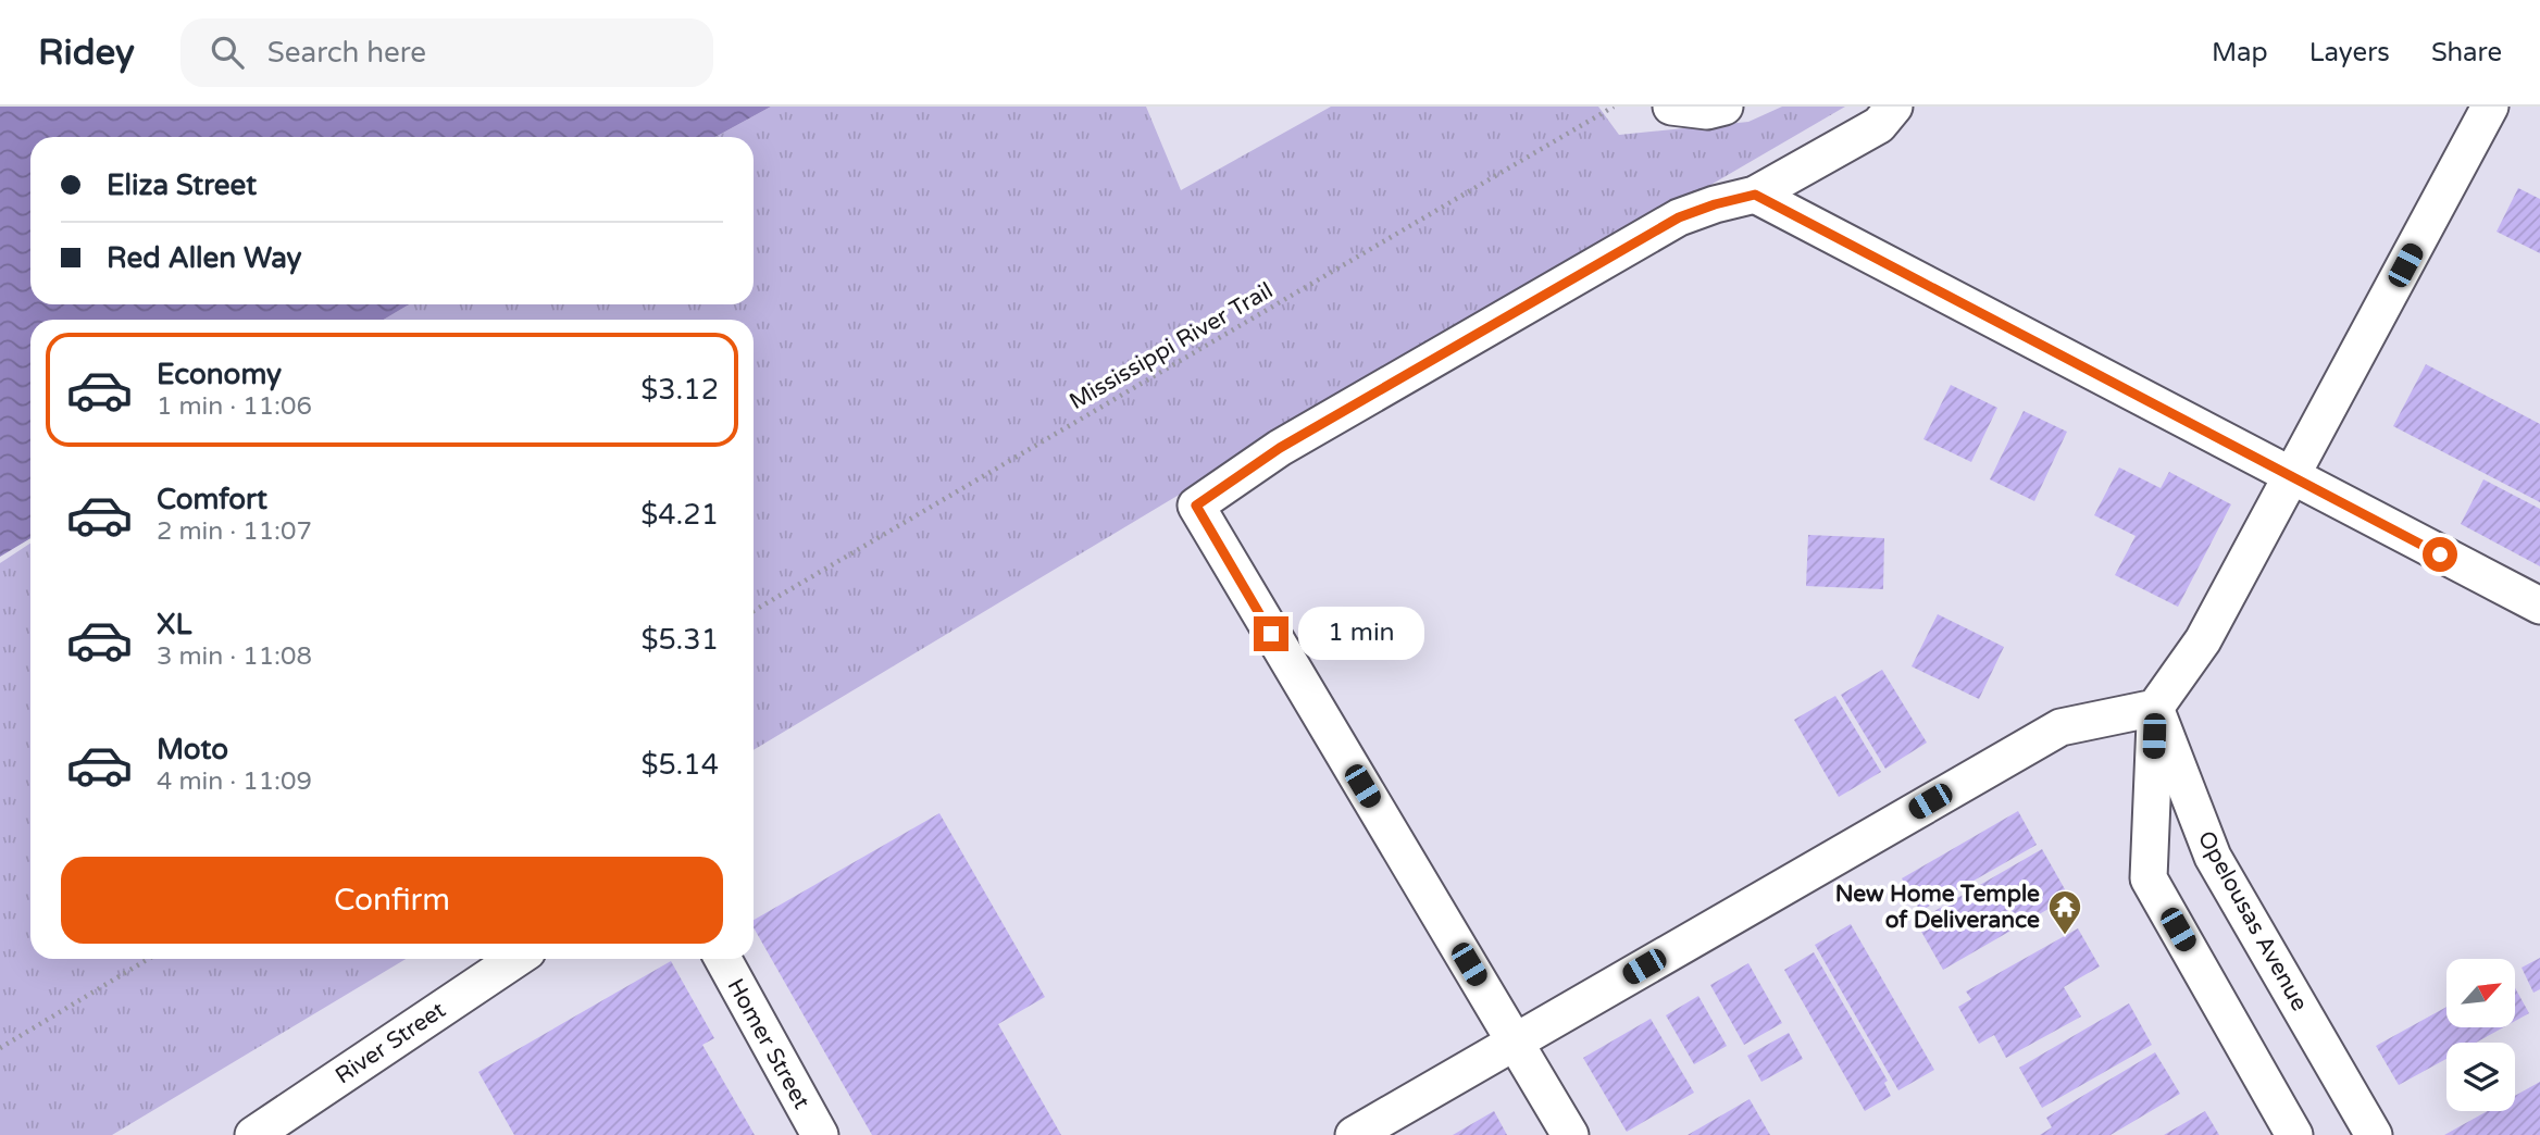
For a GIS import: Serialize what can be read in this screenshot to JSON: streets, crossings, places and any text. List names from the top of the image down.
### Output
{
  "streets": {
    "street": ["Opelousas Avenue", "River Street", "Homer Street"],
    "path": ["Mississippi River Trail"]
  },
  "places": {
    "temple": ["New Home Temple of Deliverance"]
  },
  "north": "top right",
  "page": {
    "header": "Ridey",
    "search": "Search here",
    "nav": ["Map", "Layers", "Share"],
    "banner": ["Eliza Street", "Red Allen Way"],
    "list": [
      {
        "name": "Economy",
        "note": "1 min · 11:06",
        "value": "$3.12"
      },
      {
        "name": "Comfort",
        "note": "2 min · 11:07",
        "value": "$4.21"
      },
      {
        "name": "XL",
        "note": "3 min · 11:08",
        "value": "$5.31"
      },
      {
        "name": "Moto",
        "note": "4 min · 11:09",
        "value": "$5.14"
      }
    ],
    "bubble": "1 min",
    "buttons": "Confirm"
  }
}
